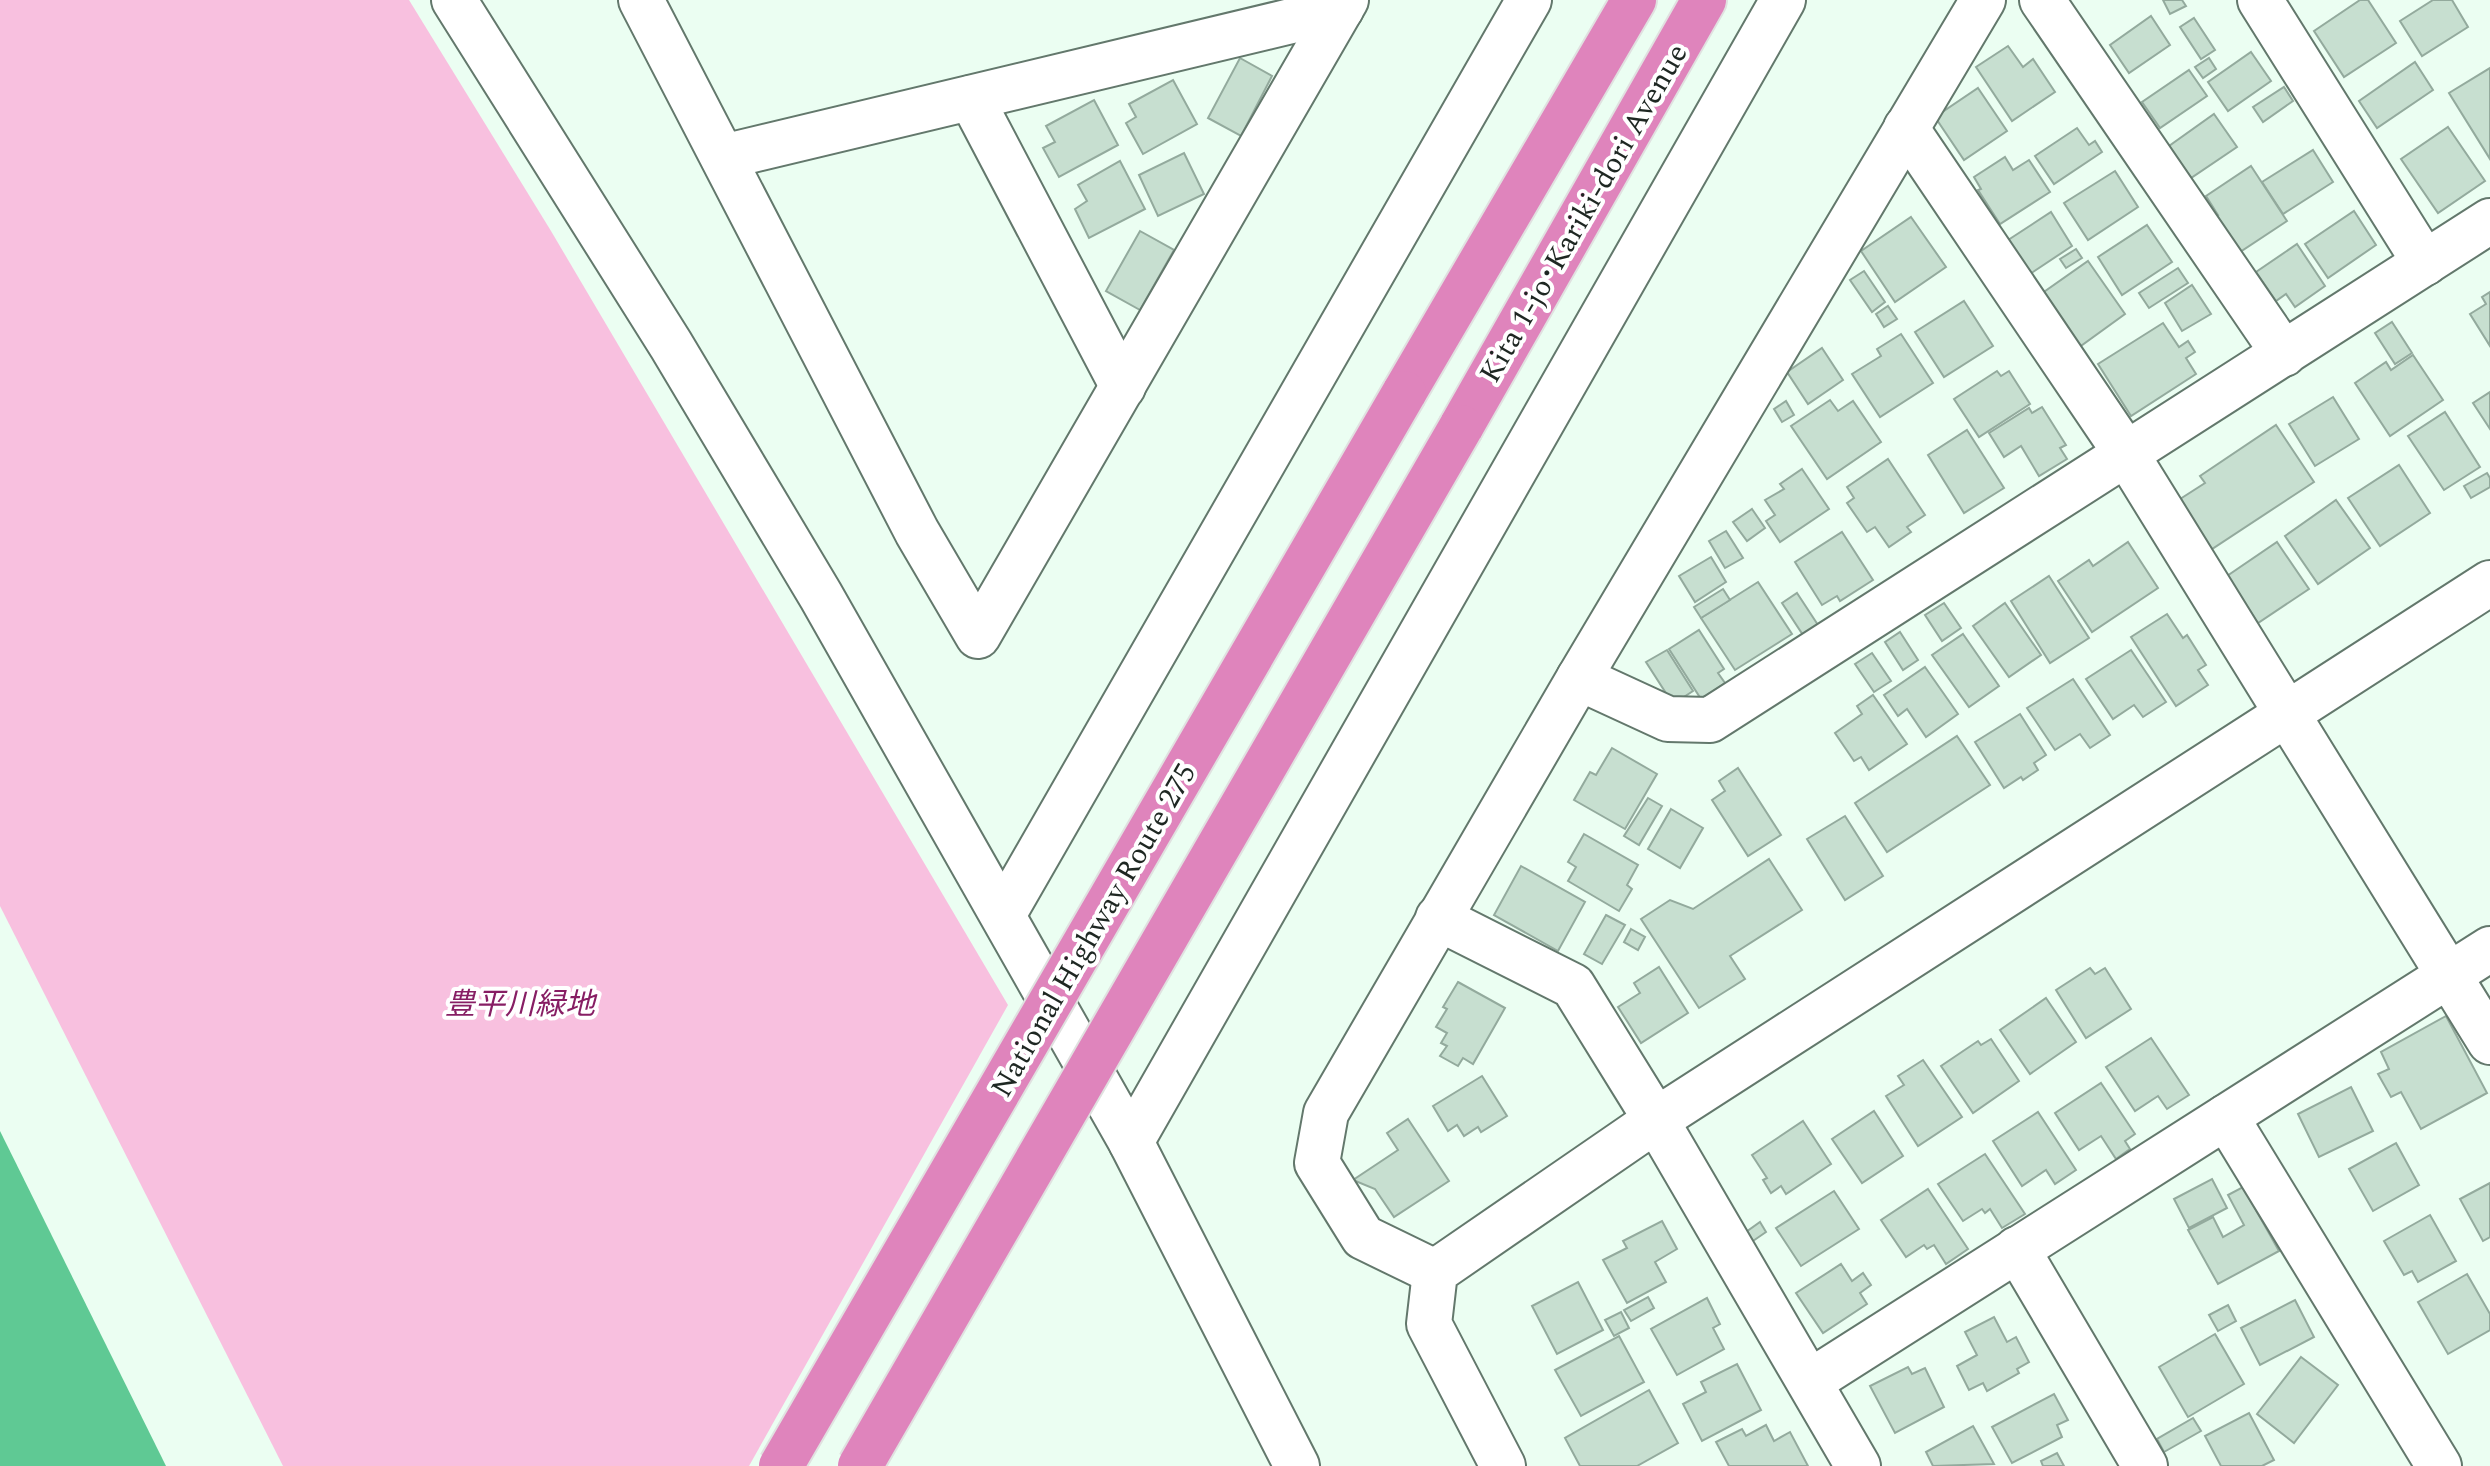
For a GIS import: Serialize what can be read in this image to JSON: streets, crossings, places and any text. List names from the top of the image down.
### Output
{
  "streets": {
    "highway": ["Kita 1-jo･Kariki-dori Avenue", "National Highway Route 275"]
  },
  "crossings": [
    ["Kita 1-jo･Kariki-dori Avenue", "National Highway Route 275"]
  ],
  "parks": ["豊平川緑地"]
}
